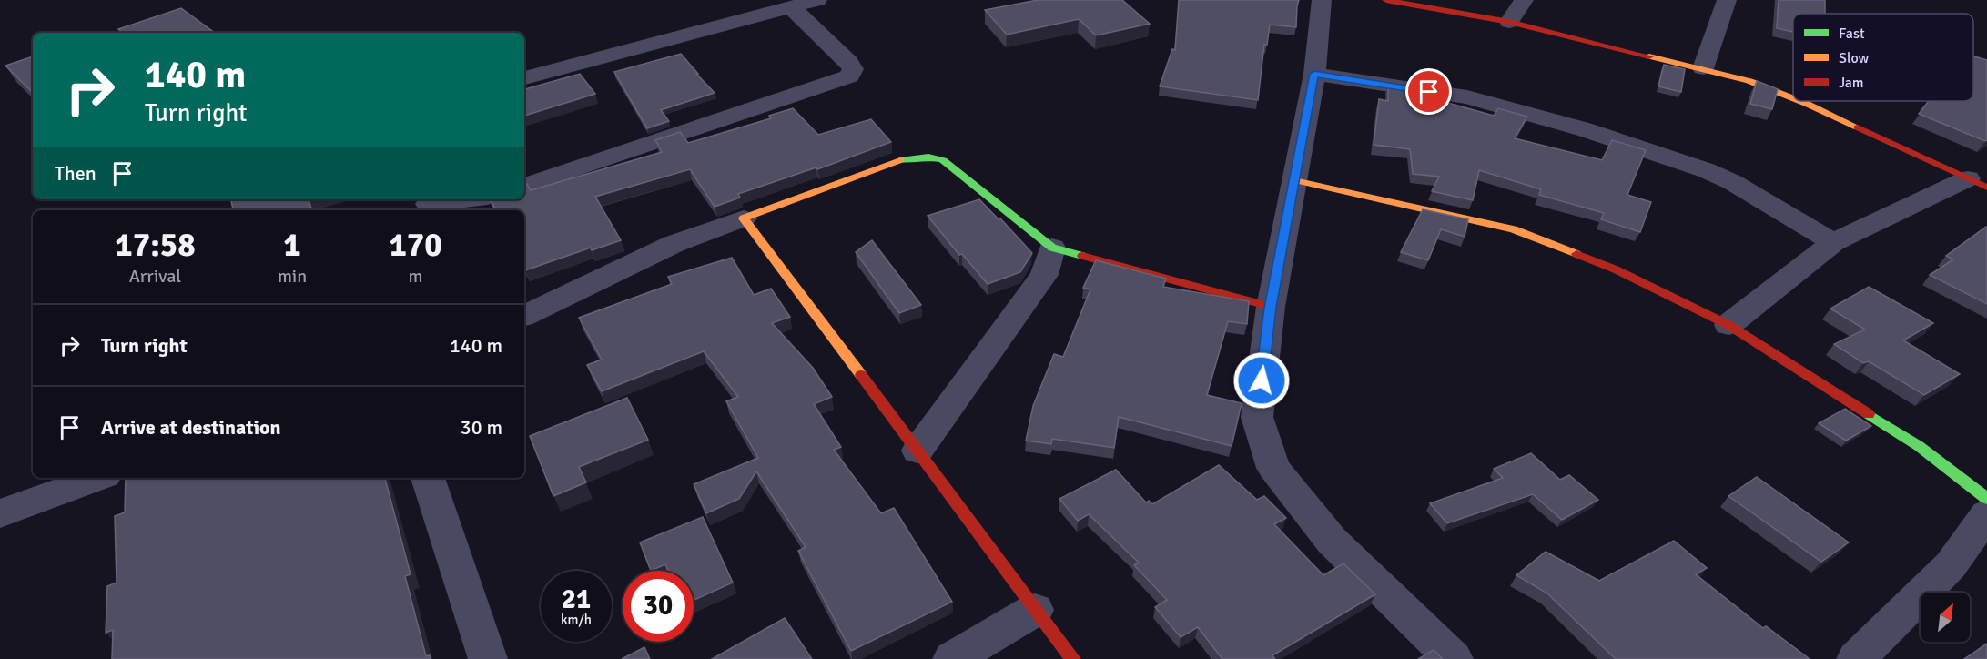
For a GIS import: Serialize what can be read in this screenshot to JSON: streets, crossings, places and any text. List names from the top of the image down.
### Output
{
  "legend": ["Fast", "Slow", "Jam"],
  "north": "top right",
  "page": {
    "turn": ["140 m", "Turn right"],
    "then": "Then",
    "eta": [
      "17:58",
      "Arrival",
      "1",
      "min",
      "170",
      "m"
    ],
    "list": [
      {
        "name": "Turn right",
        "value": "140 m"
      },
      {
        "name": "Arrive at destination",
        "value": "30 m"
      }
    ],
    "speed": "21 km/h",
    "limit": "30"
  }
}
